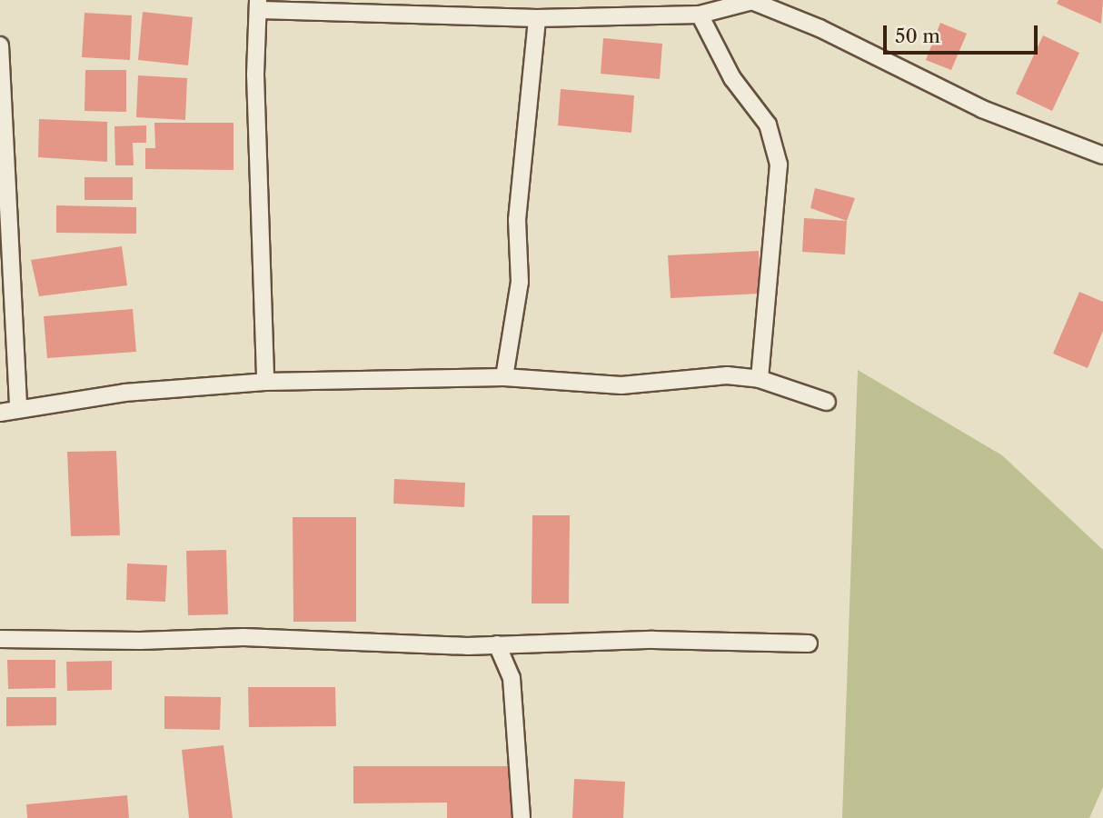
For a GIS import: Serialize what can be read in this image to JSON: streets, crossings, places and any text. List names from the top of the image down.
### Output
{
  "scale_bar": "50 m"
}
